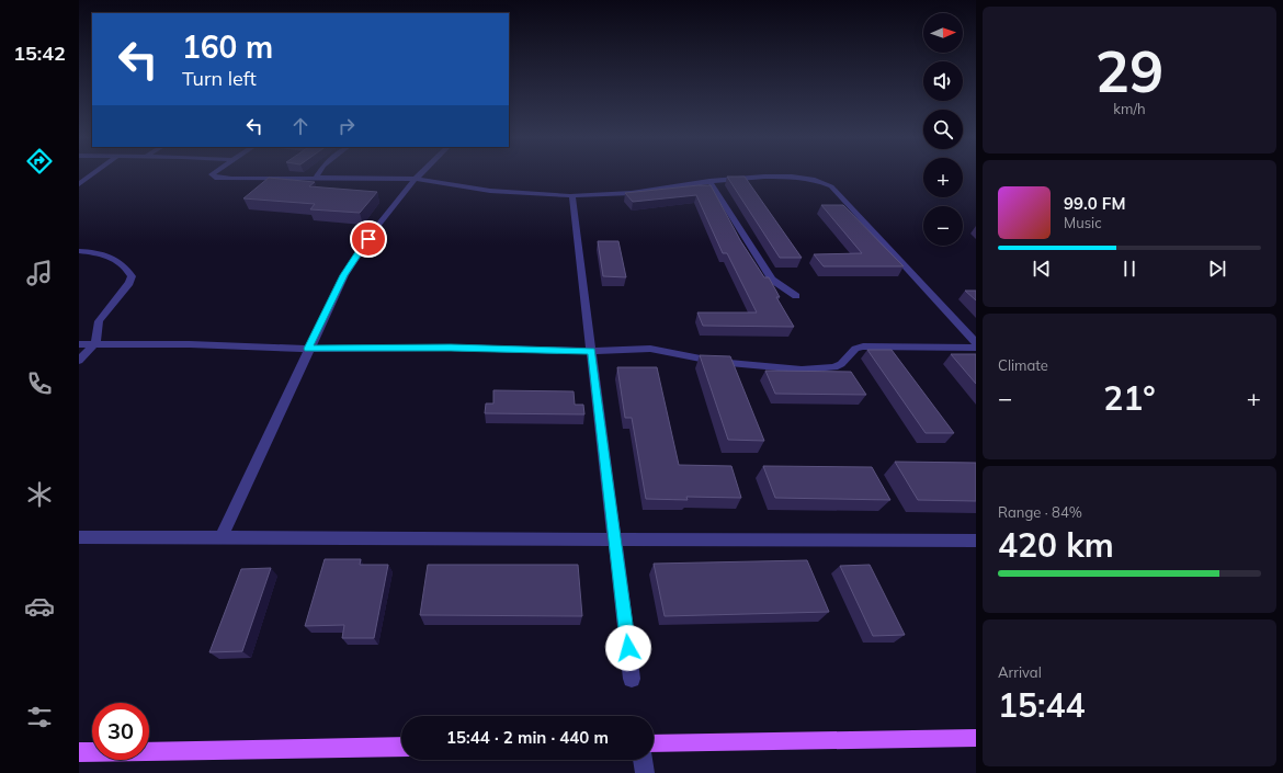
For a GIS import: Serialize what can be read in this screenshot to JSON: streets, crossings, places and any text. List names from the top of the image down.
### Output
{
  "north": "right",
  "page": {
    "tabs": "15:42",
    "tile": [
      ["29", "km/h"],
      "Climate",
      ["Range · 84%", "420 km"],
      ["Arrival", "15:44"]
    ],
    "map_buttons": ["+", "−"],
    "turn": ["160 m", "Turn left"],
    "song": ["99.0 FM", "Music"],
    "heat": ["−", "21°", "+"],
    "limit": "30",
    "trip": "15:44 · 2 min · 440 m"
  }
}
